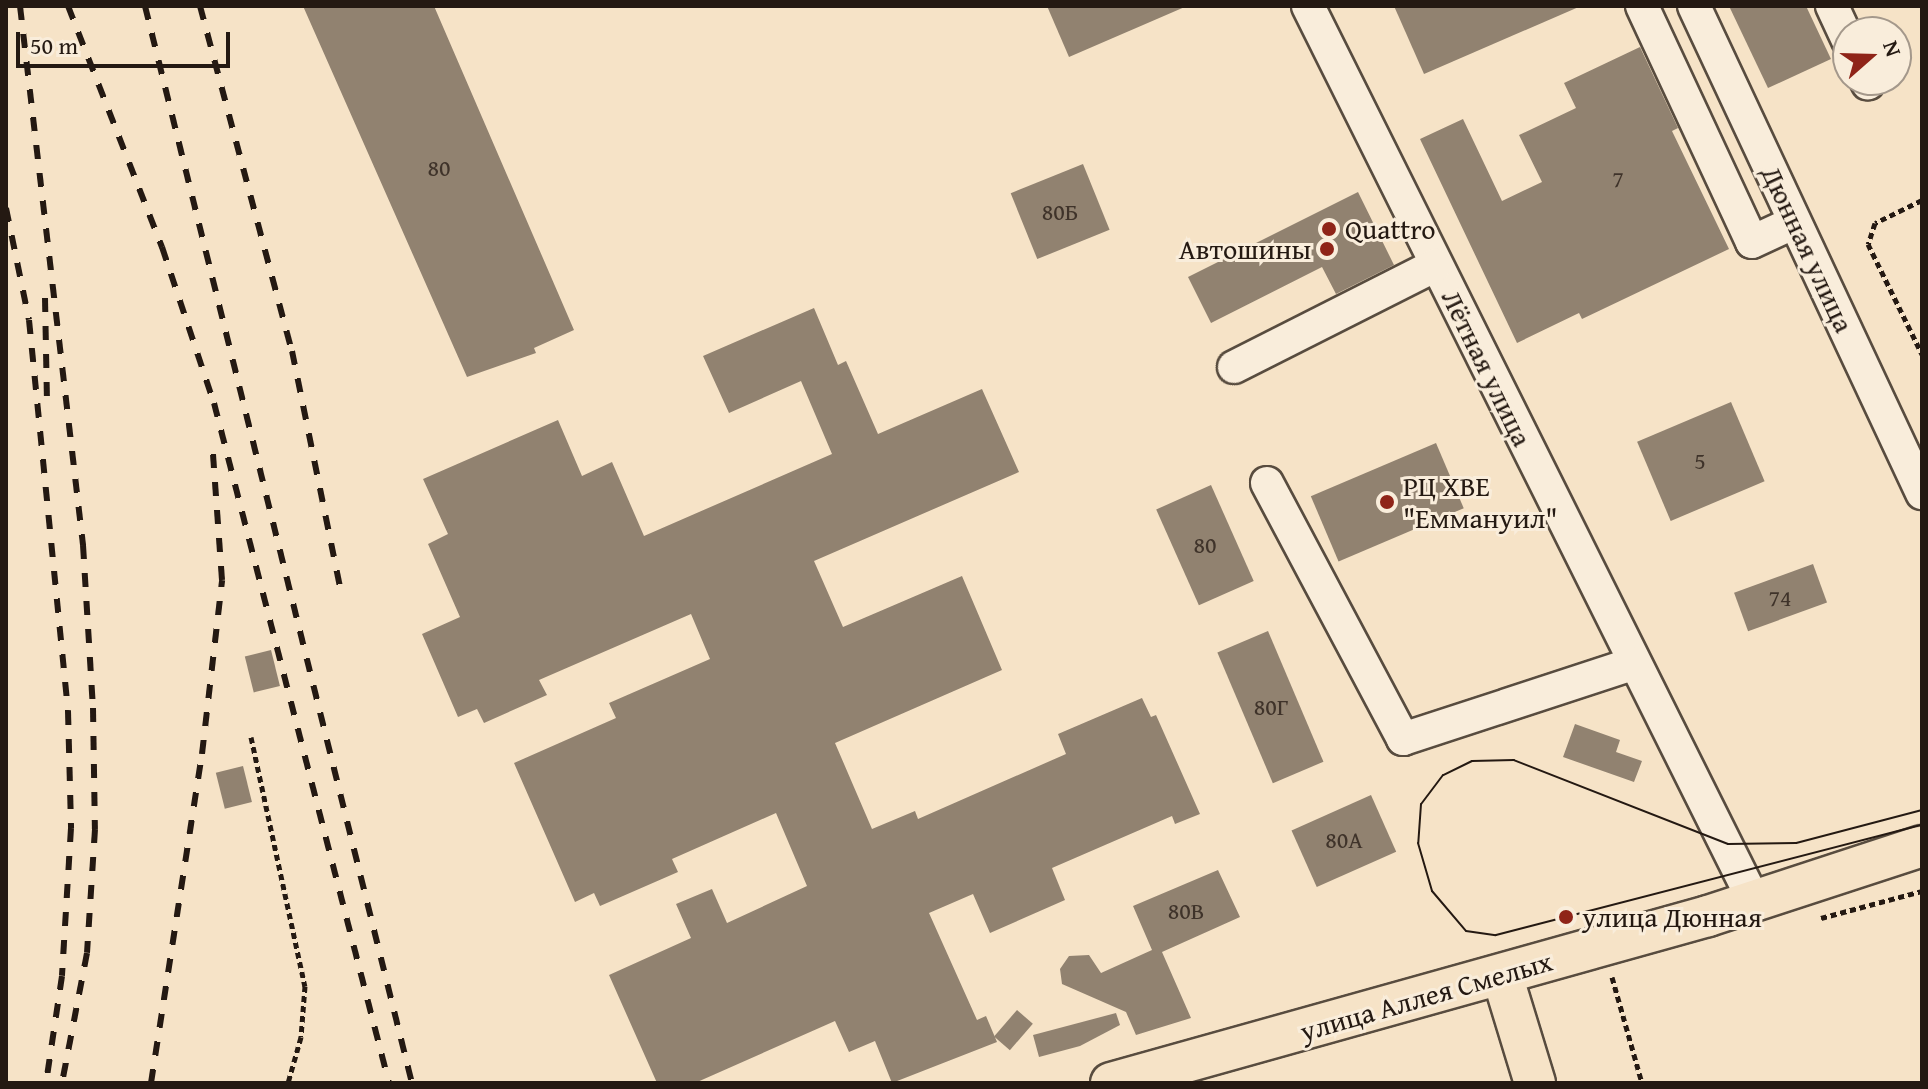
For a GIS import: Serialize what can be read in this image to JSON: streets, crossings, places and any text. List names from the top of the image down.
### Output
{
  "streets": {
    "main road": ["улица Аллея Смелых"],
    "street": ["Дюнная улица", "Лётная улица"]
  },
  "crossings": [
    ["Лётная улица", "улица Аллея Смелых"]
  ],
  "places": [
    "Quattro",
    "Автошины",
    "РЦ ХВЕ \"Еммануил\"",
    "улица Дюнная"
  ],
  "house_numbers": [
    "80",
    "7",
    "80Б",
    "5",
    "80",
    "74",
    "80Г",
    "80А",
    "80В"
  ],
  "scale_bar": "50 m",
  "north": "right"
}
